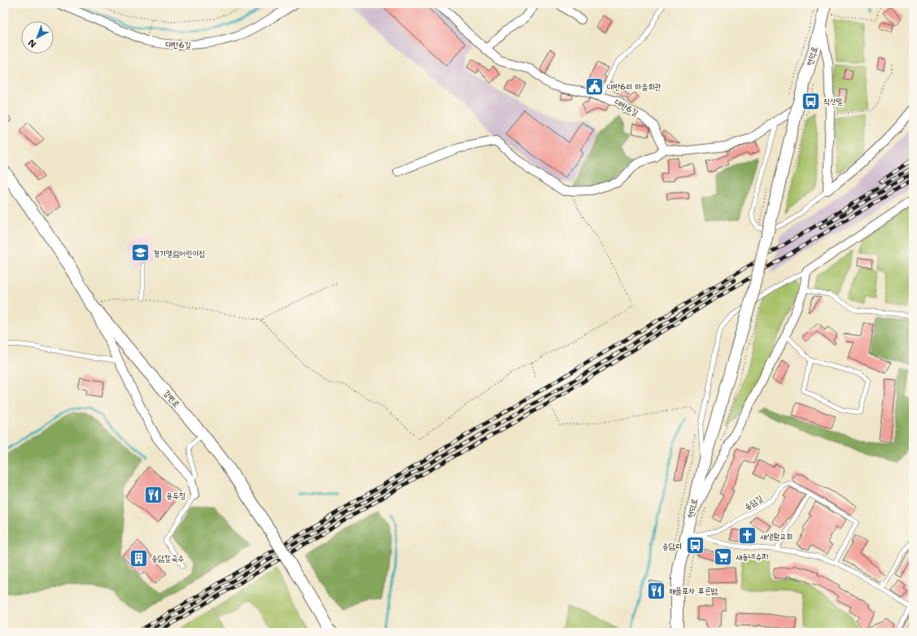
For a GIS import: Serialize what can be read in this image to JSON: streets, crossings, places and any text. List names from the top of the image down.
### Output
{
  "streets": {
    "main road": ["현덕로", "강변로"],
    "street": ["대반6길"],
    "lane": ["송담길"]
  },
  "crossings": [
    ["현덕로", "송담길"]
  ],
  "places": {
    "public building": ["대반6리 마을회관"],
    "bus stop": ["직산말", "송담리"],
    "school or university": ["경기엘림어린이집"],
    "restaurant": ["용두정", "해물포차 푸른밤"],
    "church": ["새생활교회"],
    "supermarket": ["새동네슈퍼"],
    "building": ["송담칼국수"]
  },
  "north": "bottom left"
}
